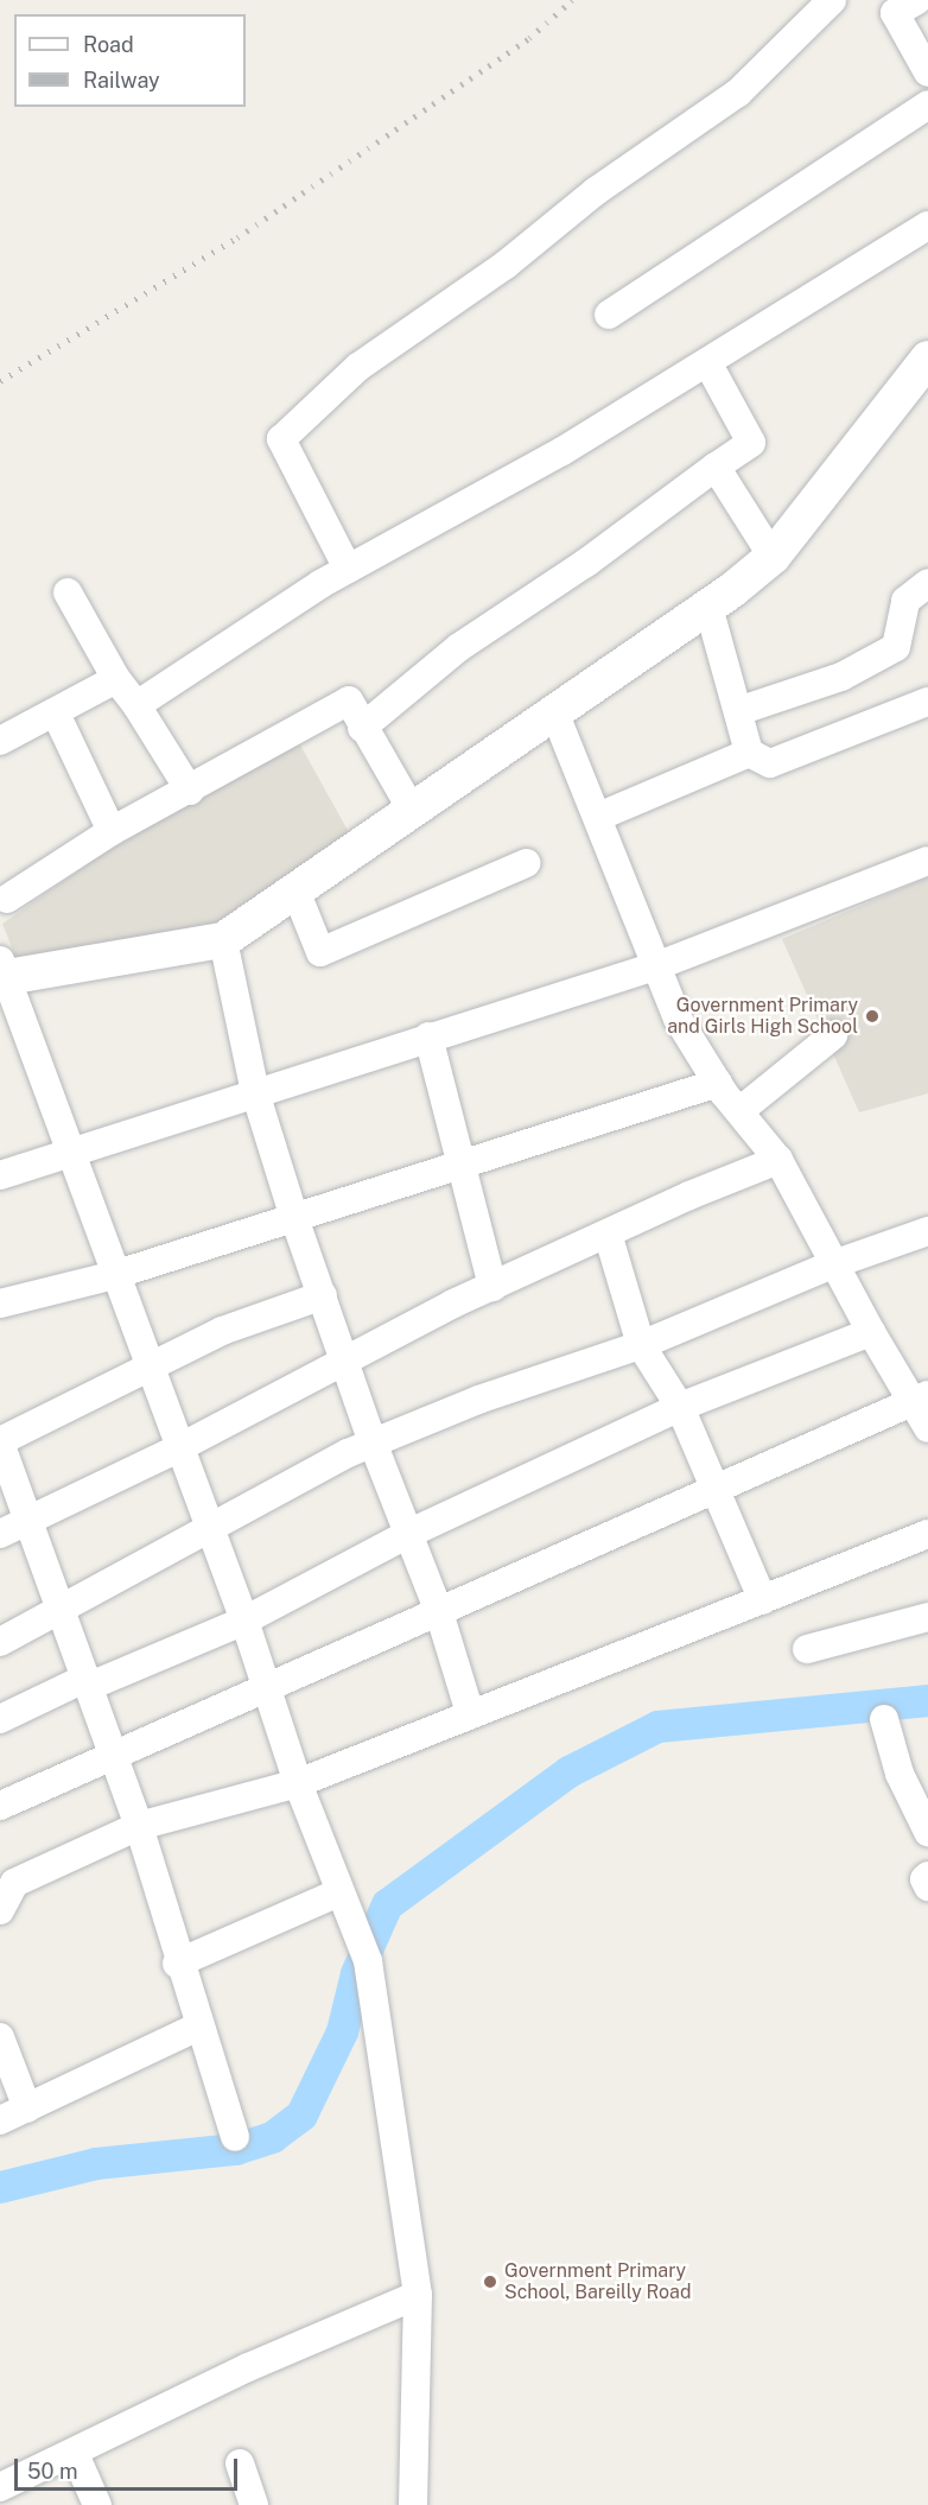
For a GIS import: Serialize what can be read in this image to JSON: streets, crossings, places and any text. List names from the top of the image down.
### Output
{
  "places": ["Government Primary and Girls High School", "Government Primary School, Bareilly Road"],
  "legend": ["Road", "Railway"],
  "scale_bar": "50 m"
}
